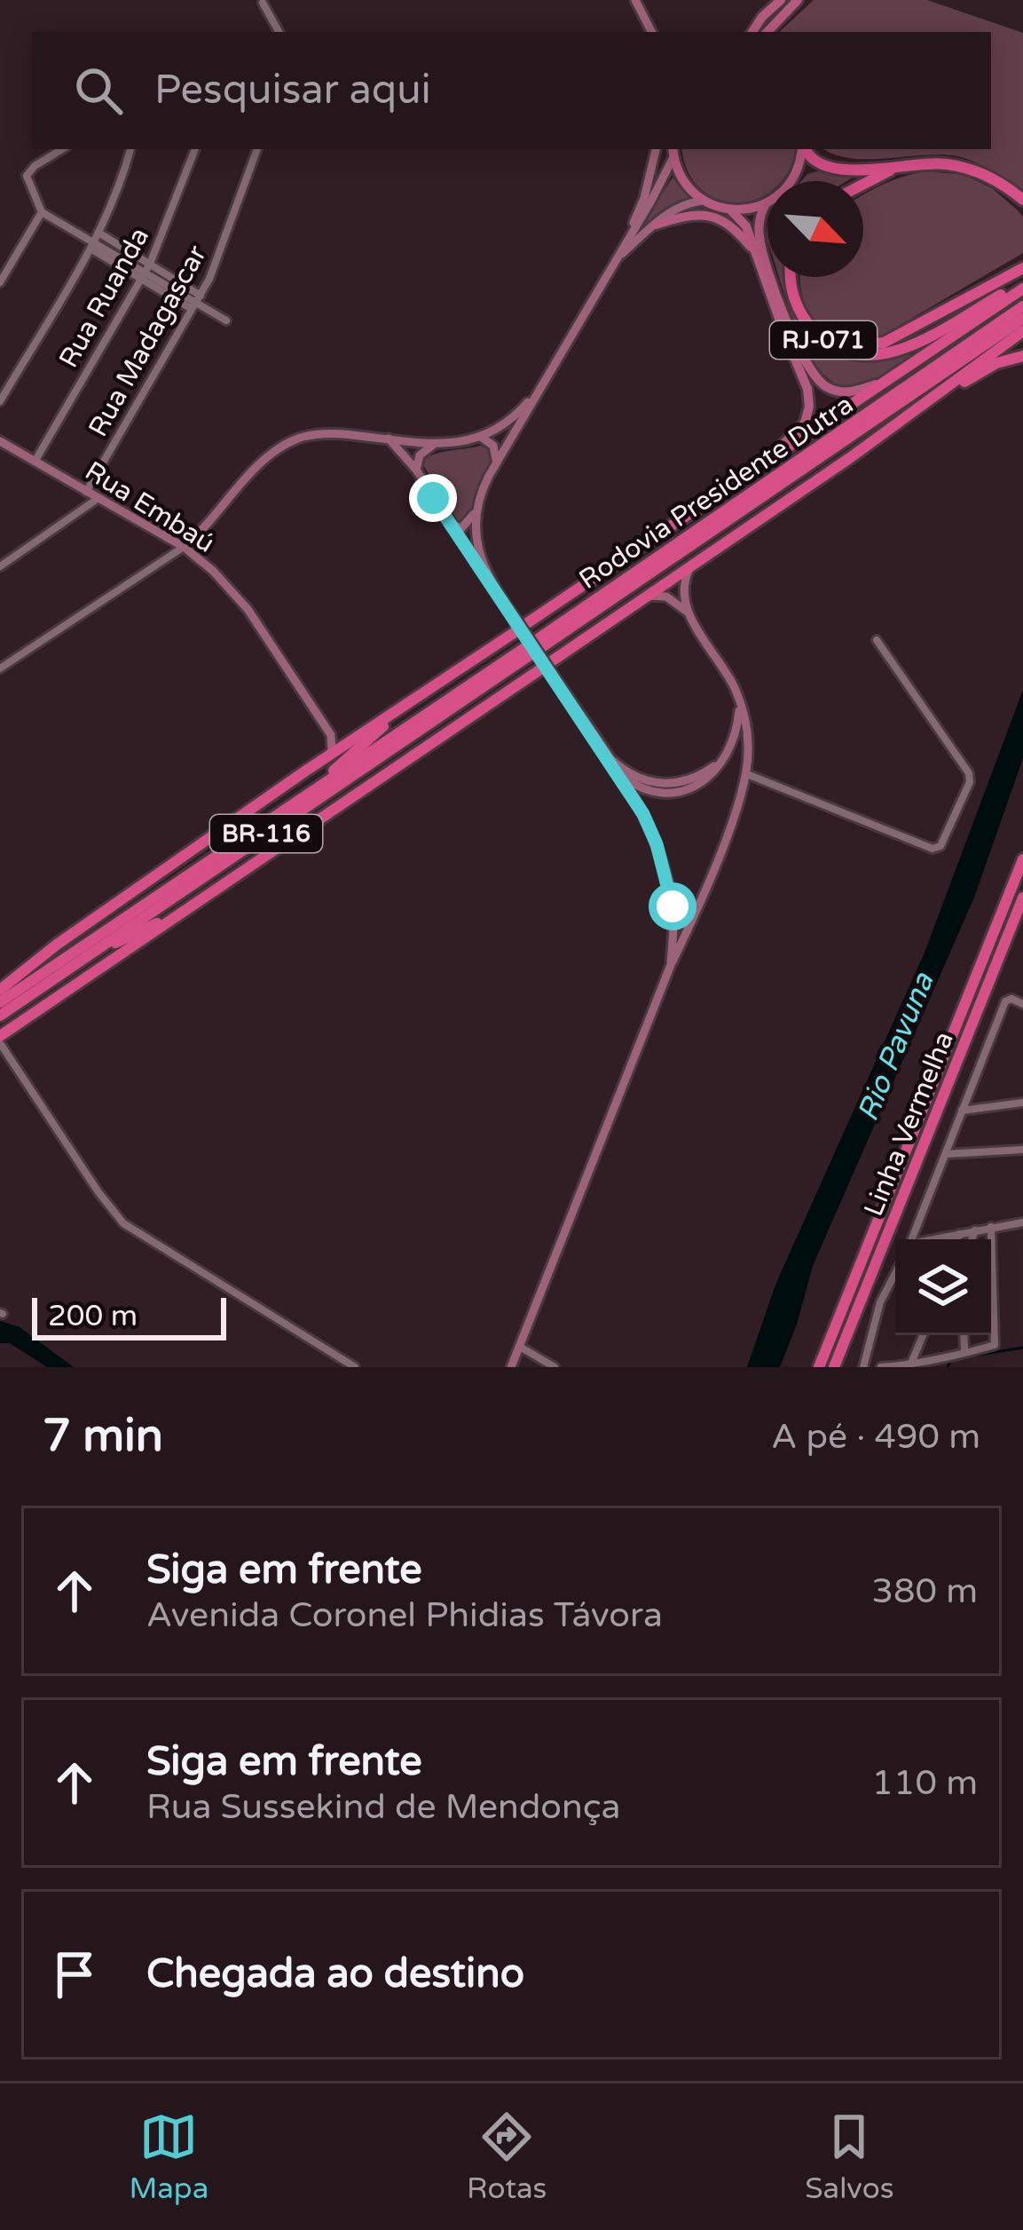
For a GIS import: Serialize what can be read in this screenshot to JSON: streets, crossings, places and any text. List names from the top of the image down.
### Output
{
  "streets": {
    "highway": [
      "RJ-071",
      "Rodovia Presidente Dutra",
      "BR-116",
      "Linha Vermelha"
    ],
    "street": ["Rua Ruanda", "Rua Madagascar", "Rua Embaú"]
  },
  "crossings": [
    ["Rua Ruanda", "Rua Embaú"],
    ["RJ-071", "BR-116"],
    ["Rua Madagascar", "Rua Embaú"]
  ],
  "water": ["Rio Pavuna"],
  "scale_bar": "200 m",
  "north": "bottom right",
  "page": {
    "search": "Pesquisar aqui",
    "scale": "200 m",
    "heading": ["7 min", "A pé · 490 m"],
    "list": [
      ["Siga em frente", "Avenida Coronel Phidias Távora", "380 m"],
      ["Siga em frente", "Rua Sussekind de Mendonça", "110 m"],
      "Chegada ao destino"
    ],
    "nav": ["Mapa", "Rotas", "Salvos"]
  }
}
